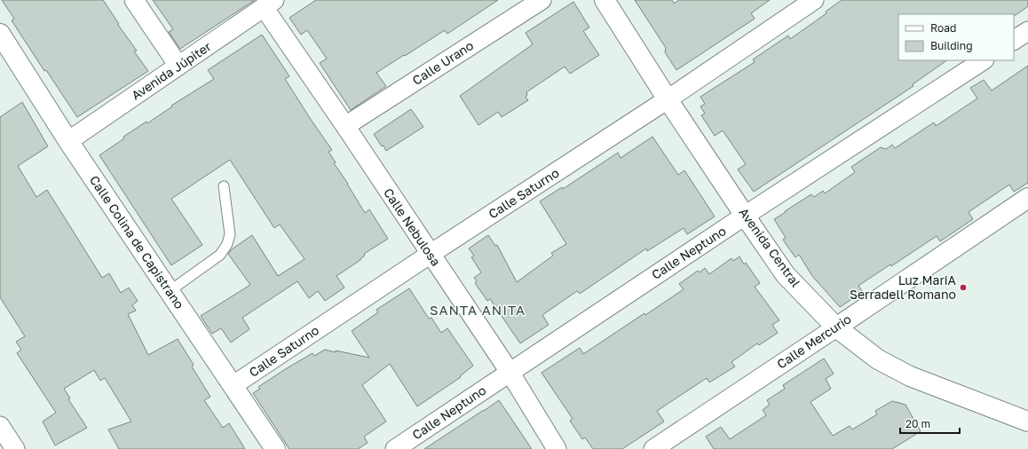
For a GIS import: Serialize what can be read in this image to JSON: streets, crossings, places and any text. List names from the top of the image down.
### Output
{
  "streets": {
    "street": [
      "Calle Urano",
      "Avenida Júpiter",
      "Calle Saturno",
      "Calle Nebulosa",
      "Calle Colina de Capistrano",
      "Avenida Central",
      "Calle Neptuno",
      "Calle Mercurio"
    ]
  },
  "crossings": [
    ["Calle Urano", "Calle Nebulosa"],
    ["Avenida Júpiter", "Calle Nebulosa"],
    ["Avenida Júpiter", "Calle Colina de Capistrano"],
    ["Calle Saturno", "Calle Nebulosa"],
    ["Calle Saturno", "Calle Colina de Capistrano"],
    ["Calle Saturno", "Avenida Central"],
    ["Calle Nebulosa", "Calle Neptuno"],
    ["Avenida Central", "Calle Neptuno"],
    ["Avenida Central", "Calle Mercurio"]
  ],
  "districts": ["SANTA ANITA"],
  "places": ["Luz MariA Serradell Romano"],
  "legend": ["Road", "Building"],
  "scale_bar": "20 m"
}
